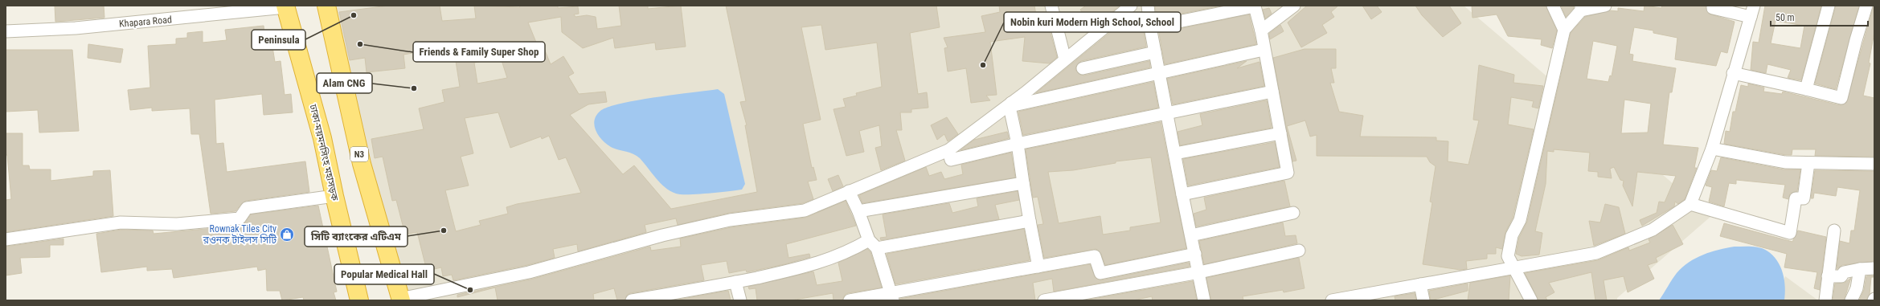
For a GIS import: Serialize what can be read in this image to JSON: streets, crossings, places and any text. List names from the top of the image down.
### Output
{
  "streets": {
    "highway": ["ঢাকা-ময়মনসিংহ মহাসড়ক", "N3"],
    "street": ["Khapara Road"]
  },
  "crossings": [
    ["Khapara Road", "ঢাকা-ময়মনসিংহ মহাসড়ক"]
  ],
  "places": {
    "other": [
      "Peninsula",
      "Friends & Family Super Shop",
      "Nobin kuri Modern High School, School",
      "Alam CNG",
      "সিটি ব্যাংকের এটিএম",
      "Popular Medical Hall"
    ],
    "shop": ["Rownak Tiles City রওনক টাইলস সিটি"]
  },
  "scale_bar": "50 m"
}
